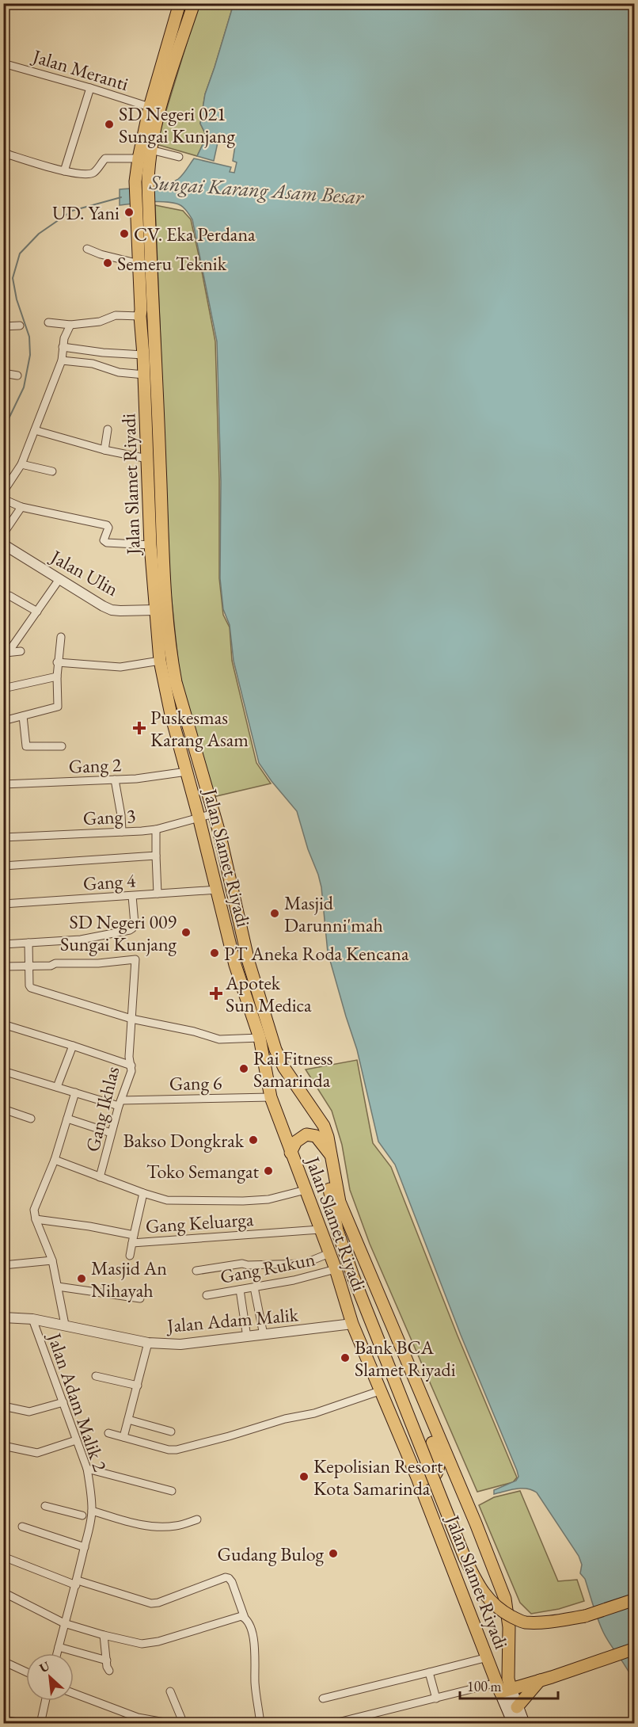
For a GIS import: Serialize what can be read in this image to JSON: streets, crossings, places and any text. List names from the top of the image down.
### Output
{
  "streets": {
    "highway": ["Jalan Slamet Riyadi"],
    "street": [
      "Jalan Meranti",
      "Jalan Ulin",
      "Gang 2",
      "Gang 3",
      "Gang 4",
      "Gang 6",
      "Gang Ikhlas",
      "Gang Keluarga",
      "Gang Rukun",
      "Jalan Adam Malik",
      "Jalan Adam Malik 2"
    ]
  },
  "crossings": [
    ["Jalan Meranti", "Jalan Slamet Riyadi"],
    ["Jalan Slamet Riyadi", "Jalan Ulin"],
    ["Jalan Slamet Riyadi", "Gang 2"],
    ["Jalan Slamet Riyadi", "Gang 3"],
    ["Jalan Slamet Riyadi", "Gang 4"],
    ["Jalan Slamet Riyadi", "Gang 6"],
    ["Jalan Slamet Riyadi", "Gang Ikhlas"],
    ["Jalan Slamet Riyadi", "Gang Keluarga"],
    ["Jalan Slamet Riyadi", "Gang Rukun"],
    ["Jalan Slamet Riyadi", "Jalan Adam Malik"],
    ["Gang 6", "Gang Ikhlas"],
    ["Gang Ikhlas", "Gang Keluarga"],
    ["Jalan Adam Malik", "Jalan Adam Malik 2"]
  ],
  "water": ["Sungai Karang Asam Besar"],
  "places": {
    "other": [
      "SD Negeri 021 Sungai Kunjang",
      "UD. Yani",
      "CV. Eka Perdana",
      "Semeru Teknik",
      "Masjid Darunni'mah",
      "SD Negeri 009 Sungai Kunjang",
      "PT Aneka Roda Kencana",
      "Rai Fitness Samarinda",
      "Bakso Dongkrak",
      "Toko Semangat",
      "Masjid An Nihayah",
      "Bank BCA Slamet Riyadi",
      "Kepolisian Resort Kota Samarinda",
      "Gudang Bulog"
    ],
    "health": ["Puskesmas Karang Asam", "Apotek Sun Medica"]
  },
  "scale_bar": "100 m",
  "north": "top left"
}
